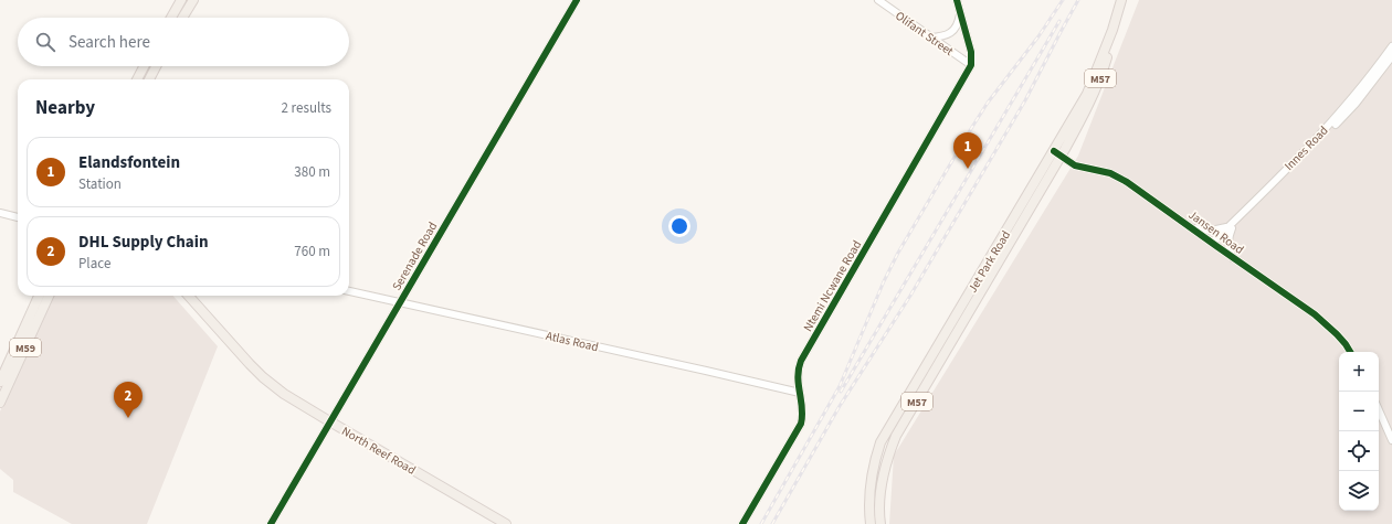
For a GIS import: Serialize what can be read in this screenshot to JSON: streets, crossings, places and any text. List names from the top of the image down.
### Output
{
  "streets": {
    "main road": [
      "M57",
      "Jet Park Road",
      "M59",
      "North Reef Road"
    ],
    "street": [
      "Olifant Street",
      "Innes Road",
      "Jansen Road",
      "Serenade Road",
      "Ntemi Ncwane Road",
      "Atlas Road"
    ]
  },
  "crossings": [
    ["Olifant Street", "Ntemi Ncwane Road"],
    ["Innes Road", "Jansen Road"],
    ["Jansen Road", "Jet Park Road"],
    ["Serenade Road", "Atlas Road"],
    ["Serenade Road", "North Reef Road"],
    ["Ntemi Ncwane Road", "Atlas Road"]
  ],
  "page": {
    "search": "Search here",
    "heading": ["Nearby", "2 results"],
    "pins": ["1", "2"],
    "list": [
      {
        "mark": "1",
        "name": "Elandsfontein",
        "note": "Station",
        "value": "380 m"
      },
      {
        "mark": "2",
        "name": "DHL Supply Chain",
        "note": "Place",
        "value": "760 m"
      }
    ],
    "map_buttons": ["+", "−"]
  }
}
